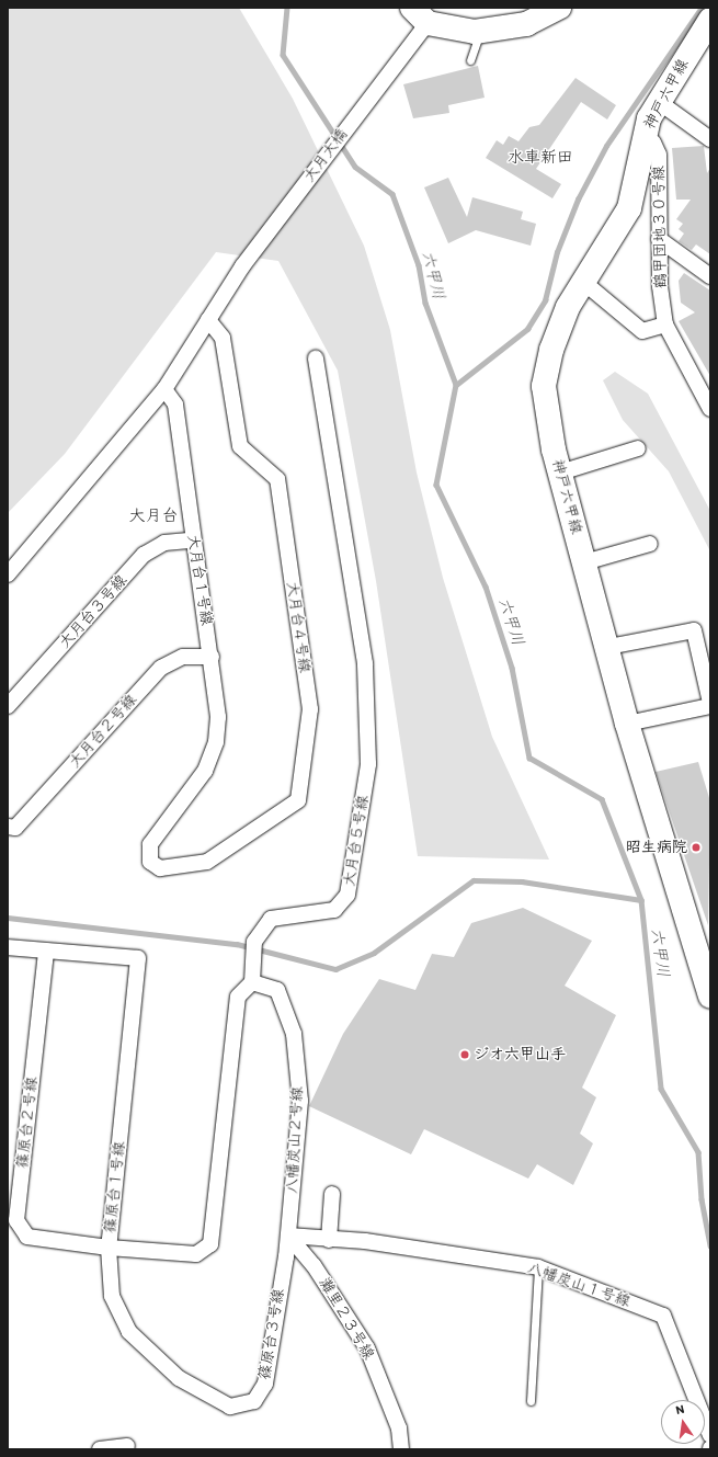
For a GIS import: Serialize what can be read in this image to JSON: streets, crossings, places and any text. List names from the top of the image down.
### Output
{
  "streets": {
    "main road": ["神戸六甲線"],
    "street": [
      "大月大橋",
      "鶴甲団地３０号線",
      "大月台１号線",
      "大月台３号線",
      "大月台４号線",
      "大月台２号線",
      "大月台５号線",
      "篠原台２号線",
      "八幡炭山２号線",
      "篠原台１号線",
      "八幡炭山１号線",
      "灘里２３号線",
      "篠原台３号線"
    ]
  },
  "crossings": [
    ["神戸六甲線", "鶴甲団地３０号線"],
    ["大月大橋", "大月台４号線"],
    ["大月台１号線", "大月台３号線"],
    ["大月台１号線", "大月台４号線"],
    ["大月台１号線", "大月台２号線"],
    ["大月台５号線", "八幡炭山２号線"],
    ["大月台５号線", "篠原台１号線"],
    ["篠原台２号線", "篠原台１号線"],
    ["篠原台２号線", "篠原台３号線"],
    ["八幡炭山２号線", "篠原台１号線"],
    ["八幡炭山２号線", "八幡炭山１号線"],
    ["八幡炭山２号線", "灘里２３号線"],
    ["八幡炭山２号線", "篠原台３号線"],
    ["篠原台１号線", "篠原台３号線"],
    ["八幡炭山１号線", "灘里２３号線"],
    ["八幡炭山１号線", "篠原台３号線"],
    ["灘里２３号線", "篠原台３号線"]
  ],
  "districts": ["水車新田", "大月台"],
  "water": ["六甲川"],
  "places": ["昭生病院", "ジオ六甲山手"],
  "north": "top"
}
